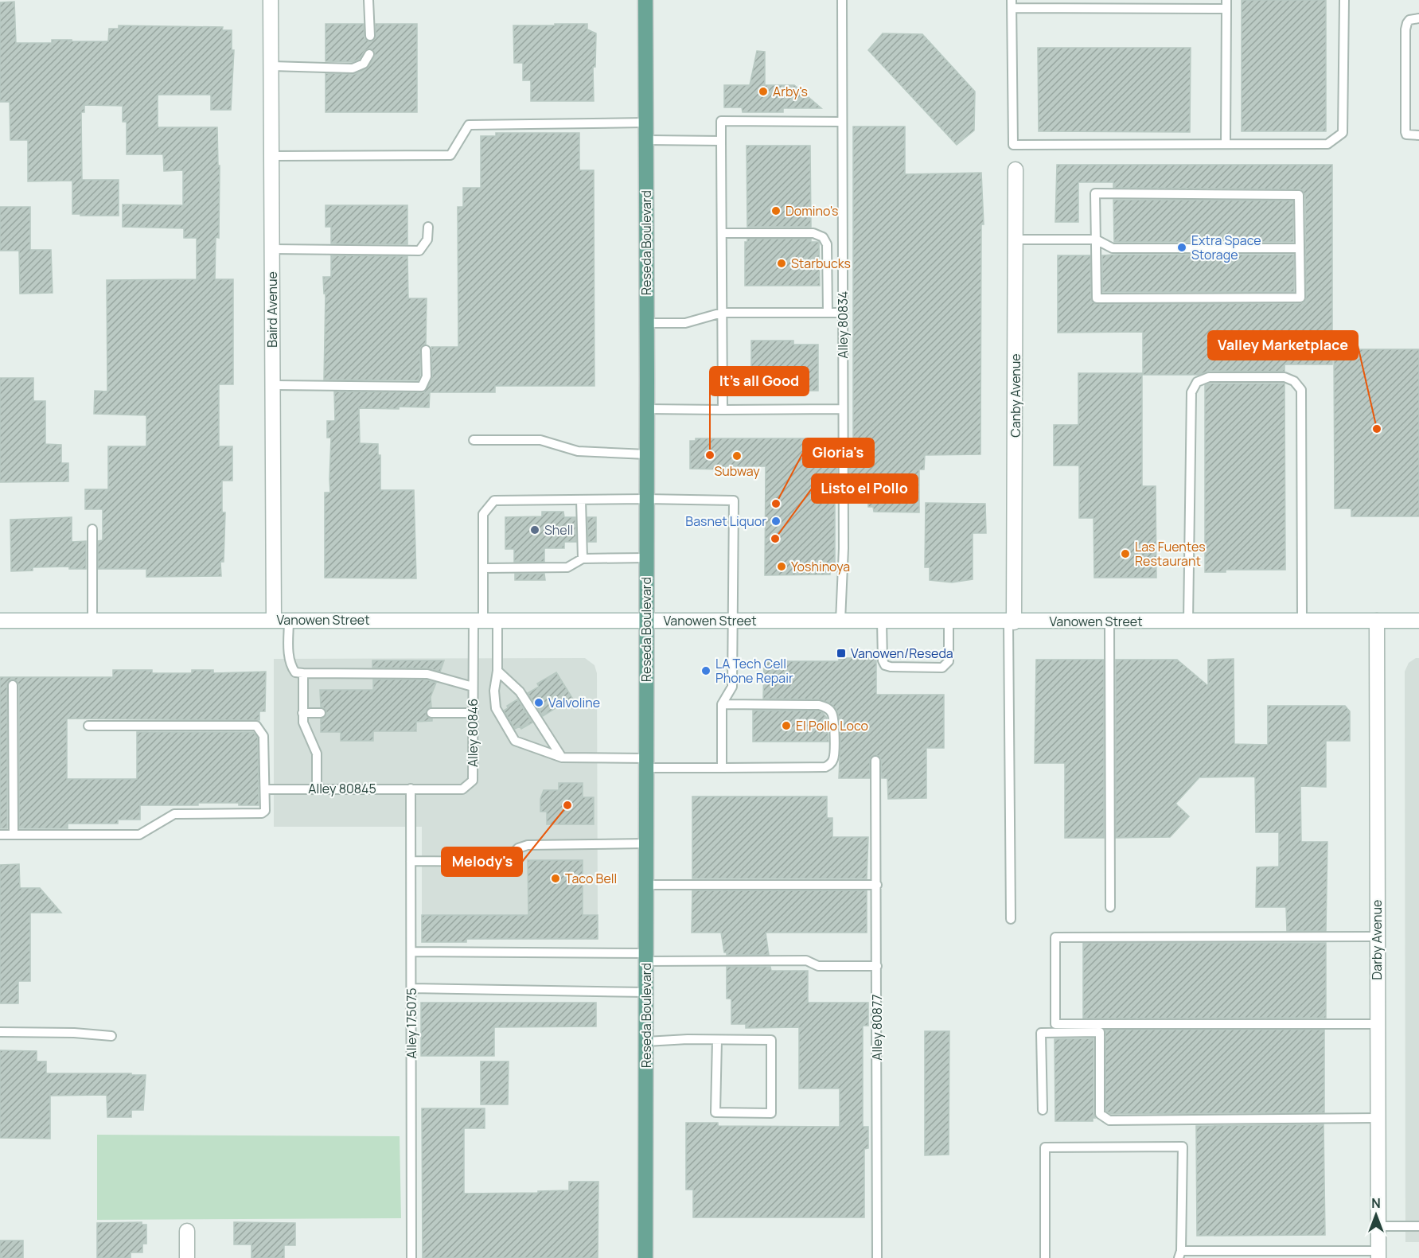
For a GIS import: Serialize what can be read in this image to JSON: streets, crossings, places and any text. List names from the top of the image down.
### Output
{
  "streets": {
    "main road": ["Reseda Boulevard"],
    "street": [
      "Baird Avenue",
      "Canby Avenue",
      "Vanowen Street",
      "Darby Avenue"
    ],
    "lane": [
      "Alley 80834",
      "Alley 80846",
      "Alley 80845",
      "Alley 175075",
      "Alley 80877"
    ]
  },
  "crossings": [
    ["Reseda Boulevard", "Vanowen Street"],
    ["Baird Avenue", "Vanowen Street"],
    ["Alley 80834", "Vanowen Street"],
    ["Canby Avenue", "Vanowen Street"],
    ["Vanowen Street", "Alley 80846"],
    ["Vanowen Street", "Darby Avenue"],
    ["Alley 80846", "Alley 80845"],
    ["Alley 80846", "Alley 175075"],
    ["Alley 80845", "Alley 175075"]
  ],
  "places": {
    "other": [
      "Arby's",
      "Domino's",
      "Extra Space Storage",
      "Starbucks",
      "Valley Marketplace",
      "It's all Good",
      "Subway",
      "Gloria's",
      "Basnet Liquor",
      "Shell",
      "Listo el Pollo",
      "Las Fuentes Restaurant",
      "Yoshinoya",
      "LA Tech Cell Phone Repair",
      "Valvoline",
      "El Pollo Loco",
      "Melody's",
      "Taco Bell"
    ],
    "transit": ["Vanowen/Reseda"]
  },
  "north": "top"
}
